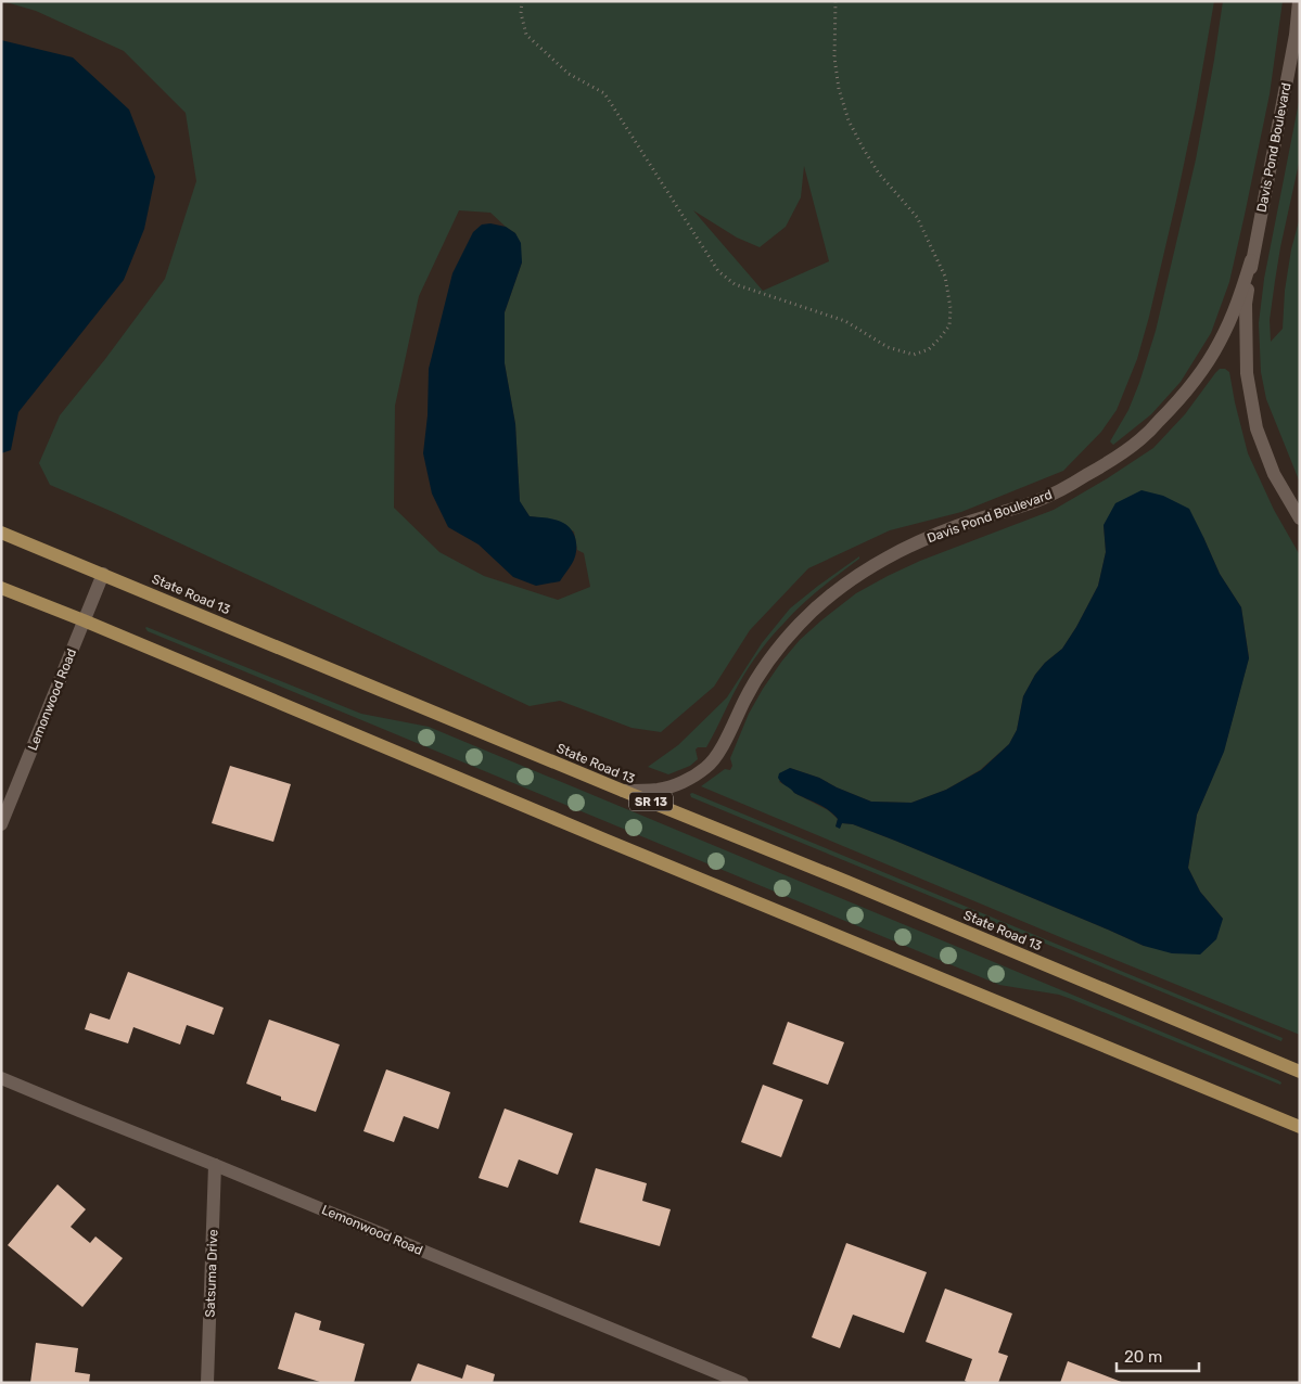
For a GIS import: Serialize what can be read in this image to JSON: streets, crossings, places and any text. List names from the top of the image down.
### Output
{
  "streets": {
    "main road": ["State Road 13", "SR 13"],
    "street": ["Davis Pond Boulevard", "Lemonwood Road", "Satsuma Drive"]
  },
  "crossings": [
    ["Davis Pond Boulevard", "State Road 13"],
    ["State Road 13", "Lemonwood Road"],
    ["Lemonwood Road", "Satsuma Drive"]
  ],
  "scale_bar": "20 m"
}
